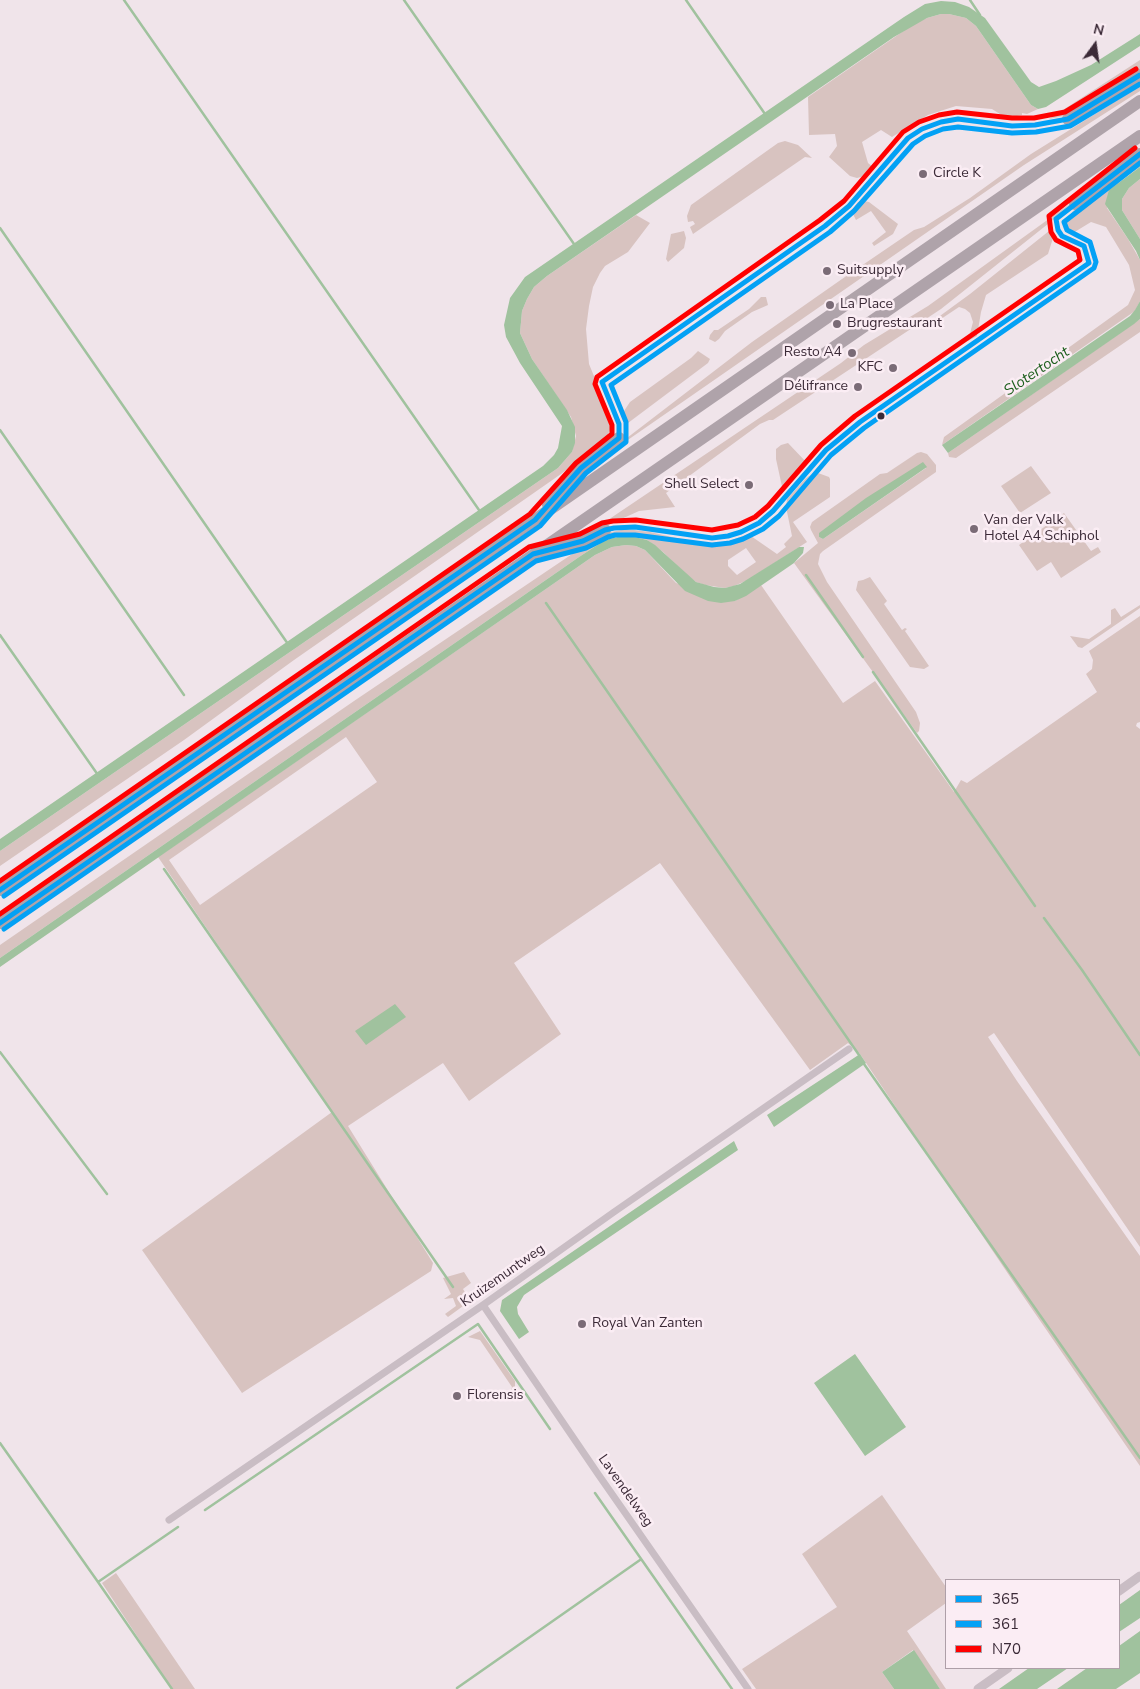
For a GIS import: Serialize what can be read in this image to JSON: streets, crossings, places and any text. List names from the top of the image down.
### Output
{
  "streets": {
    "street": ["Kruizemuntweg", "Lavendelweg"]
  },
  "crossings": [
    ["Kruizemuntweg", "Lavendelweg"]
  ],
  "water": ["Slotertocht"],
  "places": [
    "Circle K",
    "Suitsupply",
    "La Place",
    "Brugrestaurant",
    "Resto A4",
    "KFC",
    "Délifrance",
    "Shell Select",
    "Van der Valk Hotel A4 Schiphol",
    "Royal Van Zanten",
    "Florensis"
  ],
  "lines": ["transit line N70", "transit line 365", "transit line 361"],
  "legend": ["365", "361", "N70"],
  "north": "top"
}
